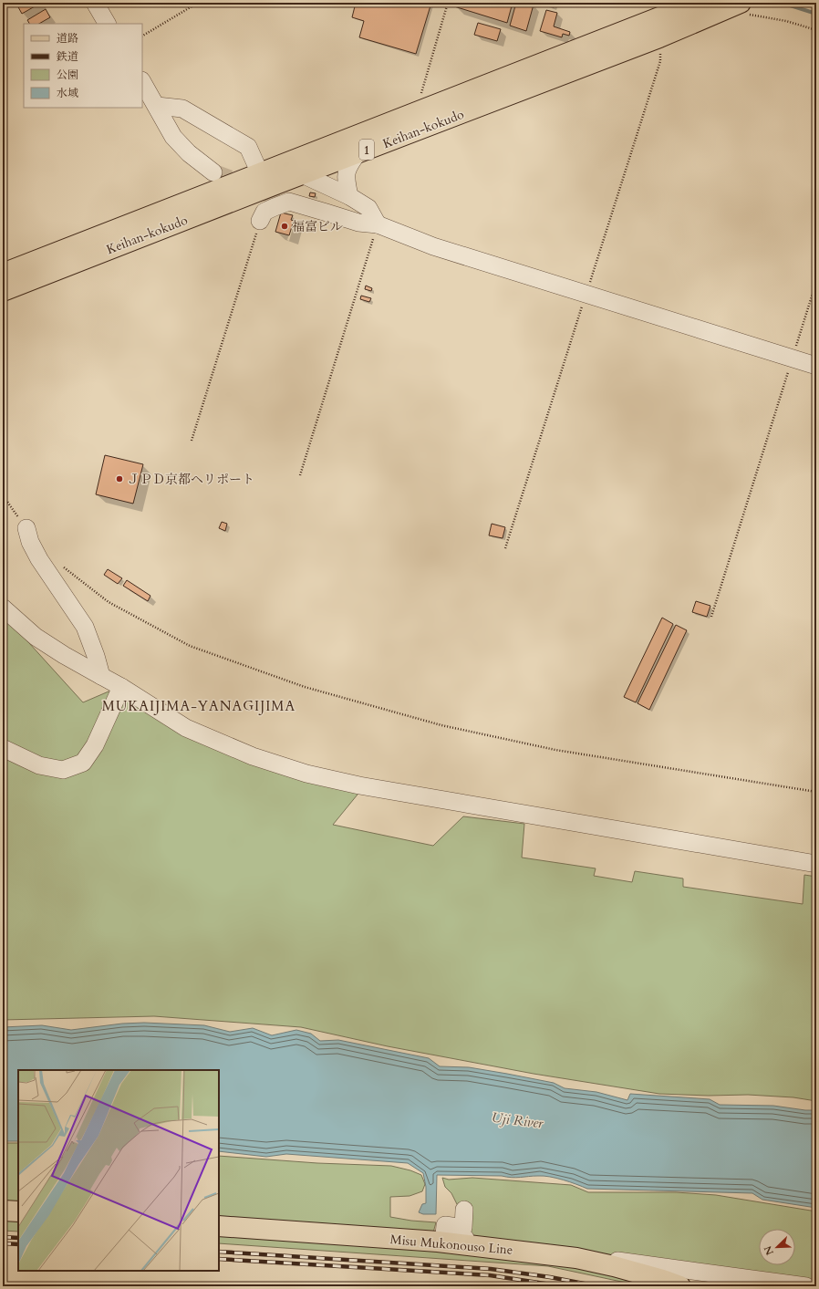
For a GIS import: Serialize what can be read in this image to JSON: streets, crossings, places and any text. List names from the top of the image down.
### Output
{
  "streets": {
    "main road": ["Keihan-kokudo", "1", "Misu Mukonouso Line"]
  },
  "districts": ["MUKAIJIMA-YANAGIJIMA"],
  "water": ["Uji River"],
  "places": ["福富ビル", "ＪＰＤ京都ヘリポート"],
  "legend": [
    "道路",
    "鉄道",
    "公園",
    "水域"
  ],
  "north": "bottom left"
}
